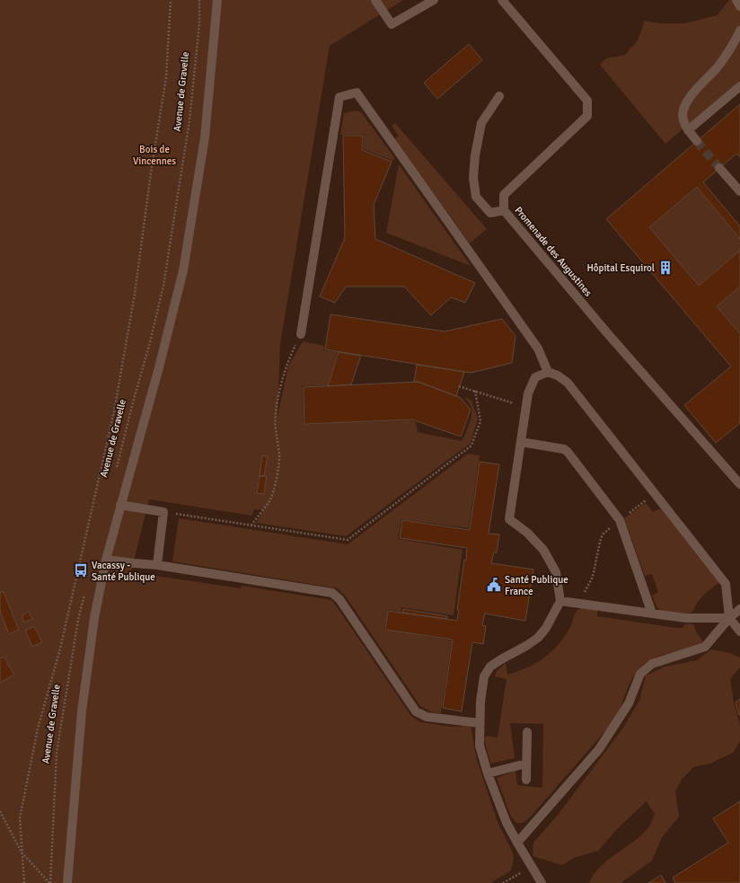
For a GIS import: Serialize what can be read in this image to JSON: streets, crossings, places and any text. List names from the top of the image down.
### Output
{
  "streets": {
    "street": ["Promenade des Augustines"],
    "path": ["Avenue de Gravelle"]
  },
  "parks": ["Bois de Vincennes"],
  "places": {
    "building": ["Hôpital Esquirol"],
    "bus stop": ["Vacassy - Santé Publique"],
    "public building": ["Santé Publique France"]
  }
}
